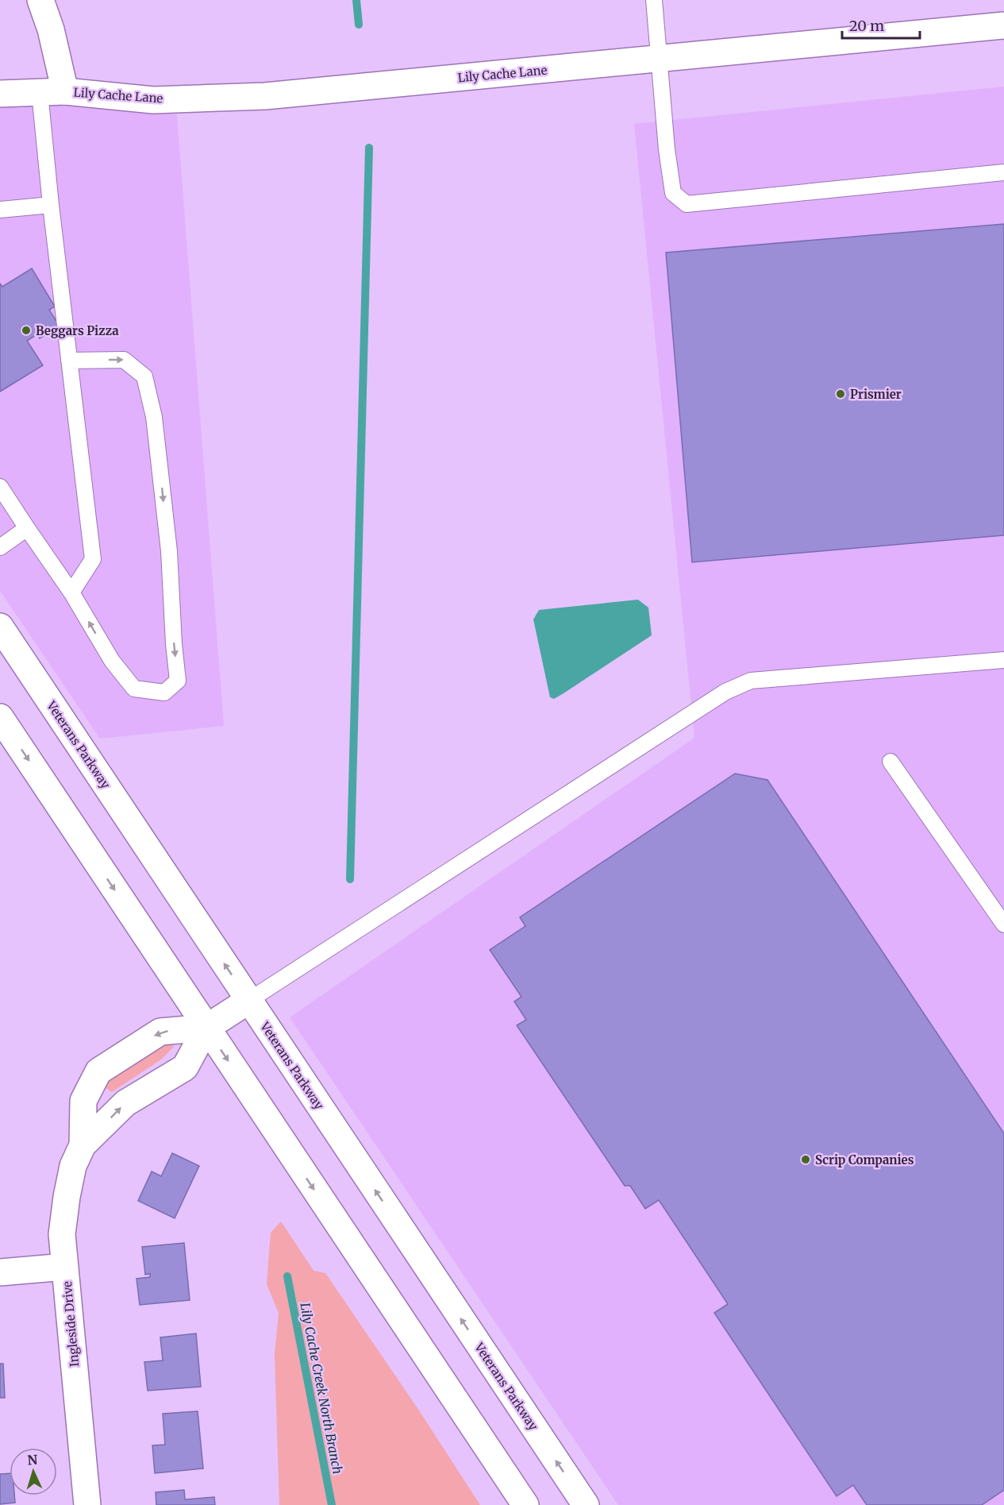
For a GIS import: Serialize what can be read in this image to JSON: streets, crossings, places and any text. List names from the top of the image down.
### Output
{
  "streets": {
    "main road": ["Lily Cache Lane", "Veterans Parkway", "Ingleside Drive"]
  },
  "crossings": [
    ["Veterans Parkway", "Ingleside Drive"]
  ],
  "water": ["Lily Cache Creek North Branch"],
  "places": ["Beggars Pizza", "Prismier", "Scrip Companies"],
  "scale_bar": "20 m",
  "north": "top"
}
